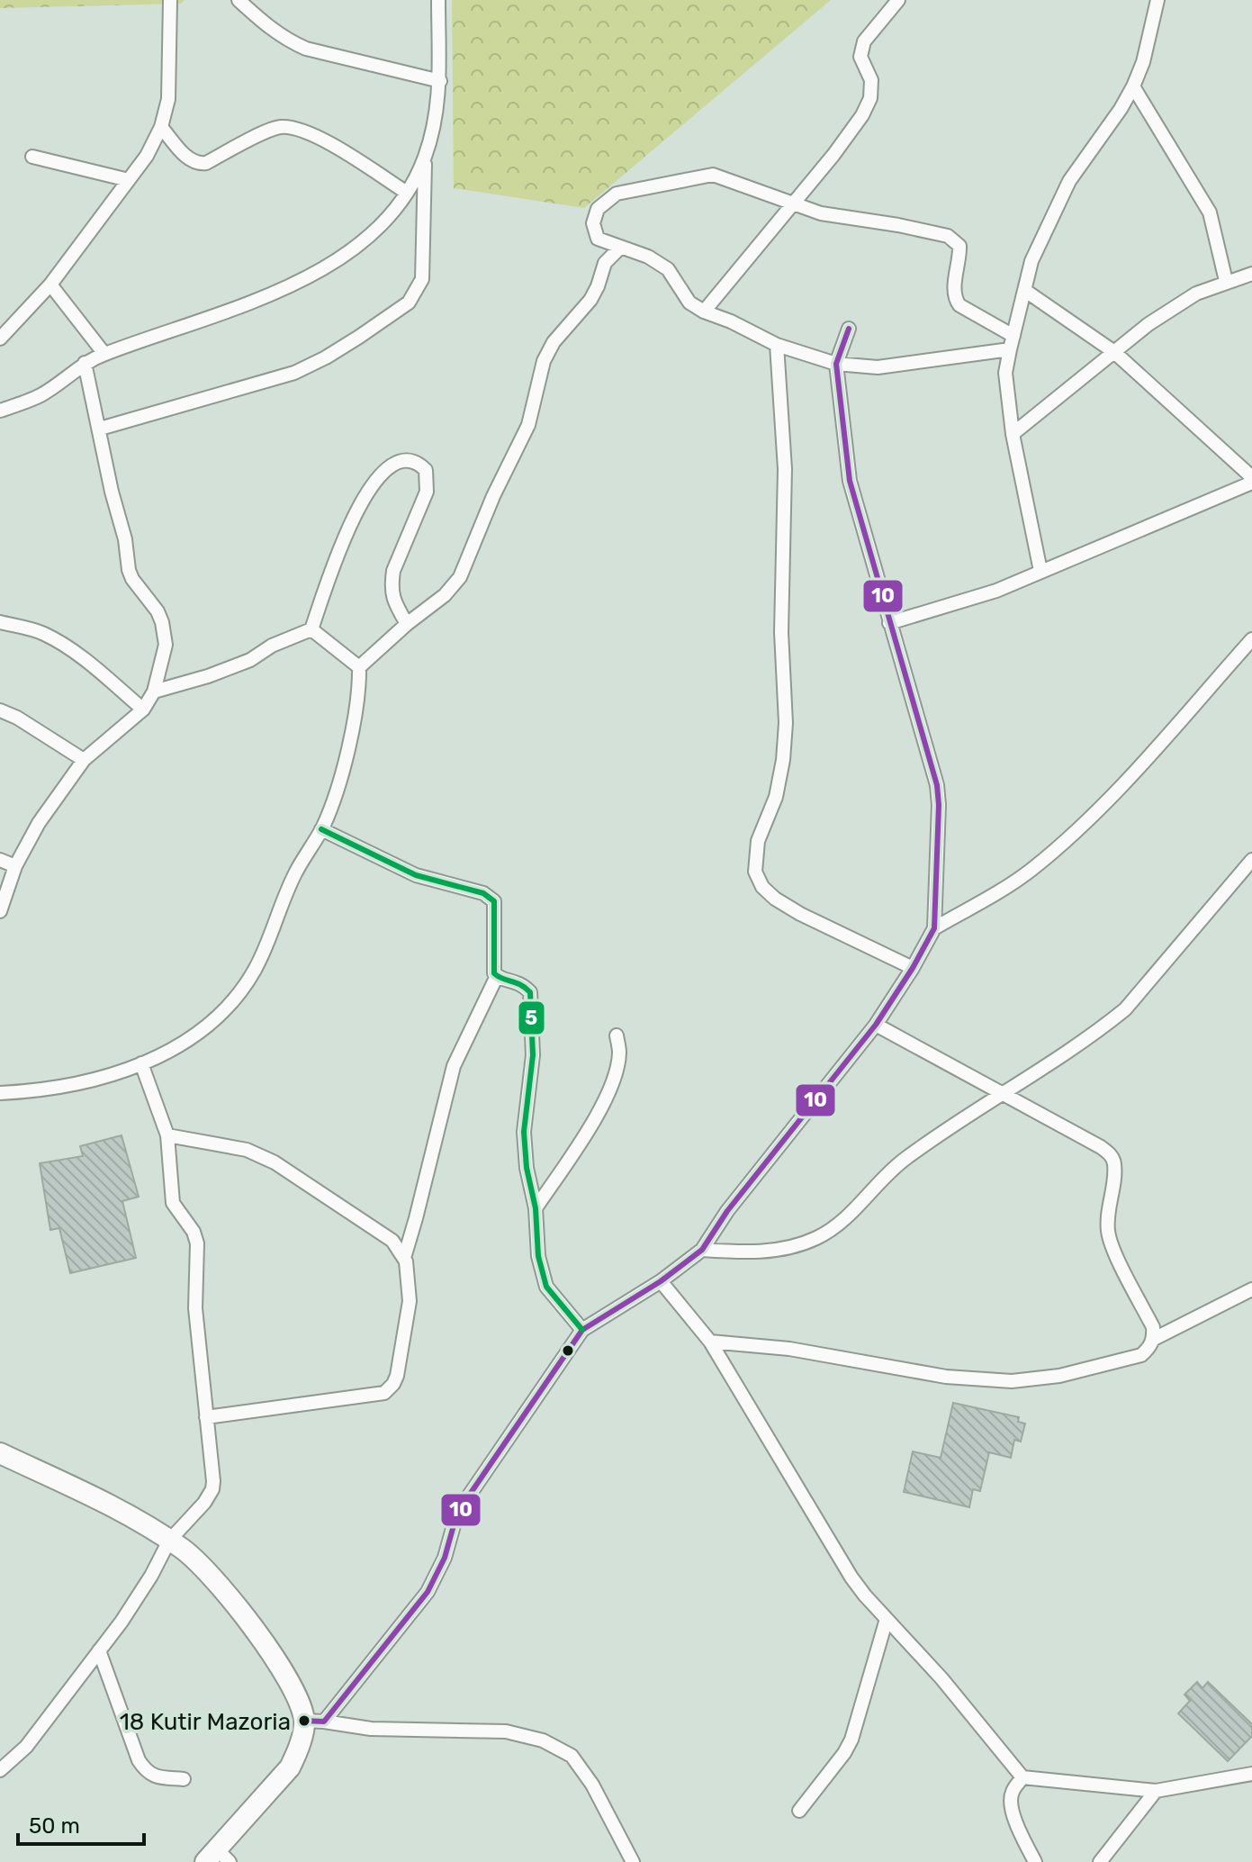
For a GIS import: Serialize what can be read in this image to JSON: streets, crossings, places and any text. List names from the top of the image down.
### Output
{
  "places": ["18 Kutir Mazoria"],
  "lines": ["transit line 10", "transit line 5"],
  "scale_bar": "50 m"
}
